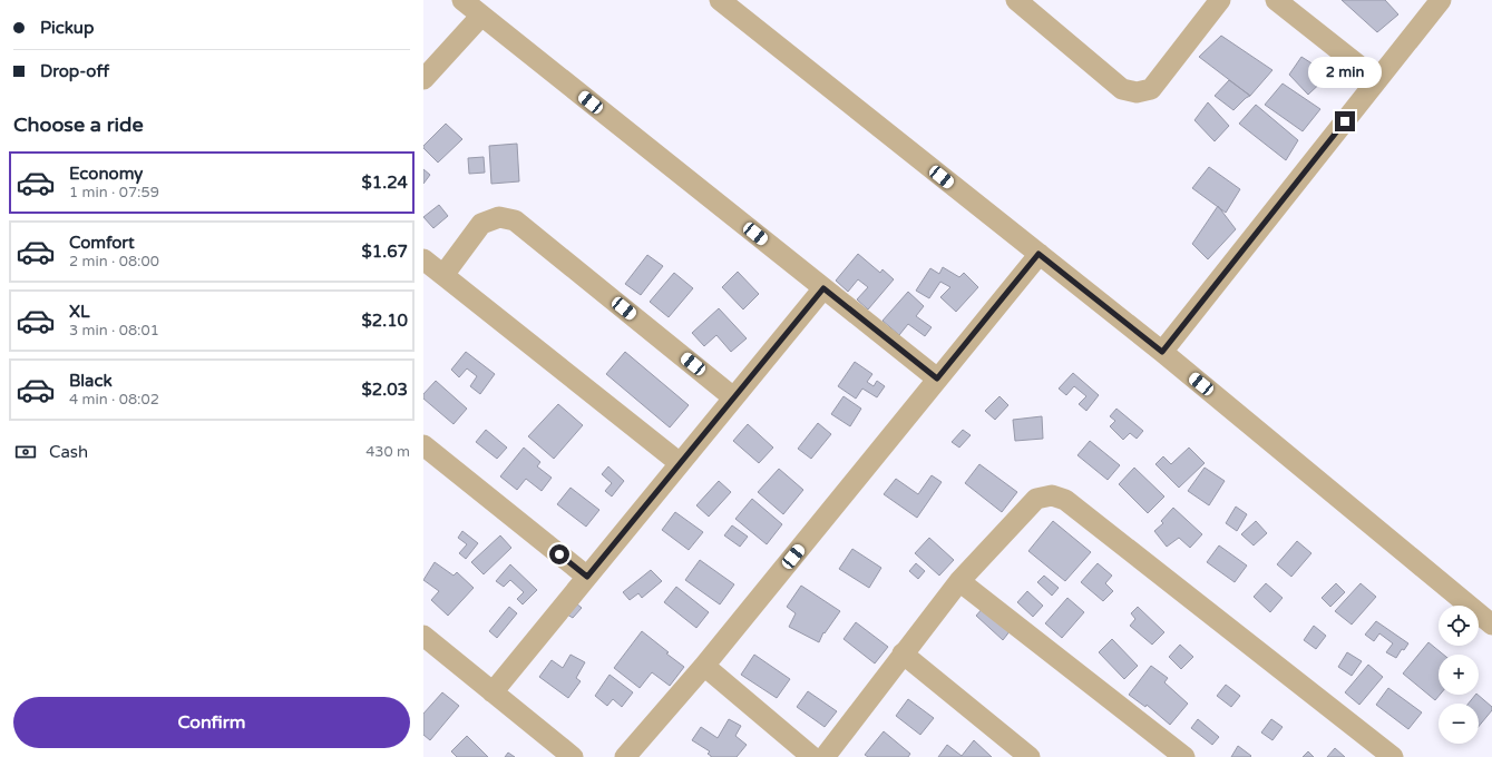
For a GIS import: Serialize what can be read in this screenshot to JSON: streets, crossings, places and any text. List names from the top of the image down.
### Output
{
  "page": {
    "banner": ["Pickup", "Drop-off"],
    "bubble": "2 min",
    "heading": "Choose a ride",
    "list": [
      {
        "name": "Economy",
        "note": "1 min · 07:59",
        "value": "$1.24"
      },
      {
        "name": "Comfort",
        "note": "2 min · 08:00",
        "value": "$1.67"
      },
      {
        "name": "XL",
        "note": "3 min · 08:01",
        "value": "$2.10"
      },
      {
        "name": "Black",
        "note": "4 min · 08:02",
        "value": "$2.03"
      }
    ],
    "pay": ["Cash", "430 m"],
    "map_buttons": ["+", "−"],
    "buttons": "Confirm"
  }
}
